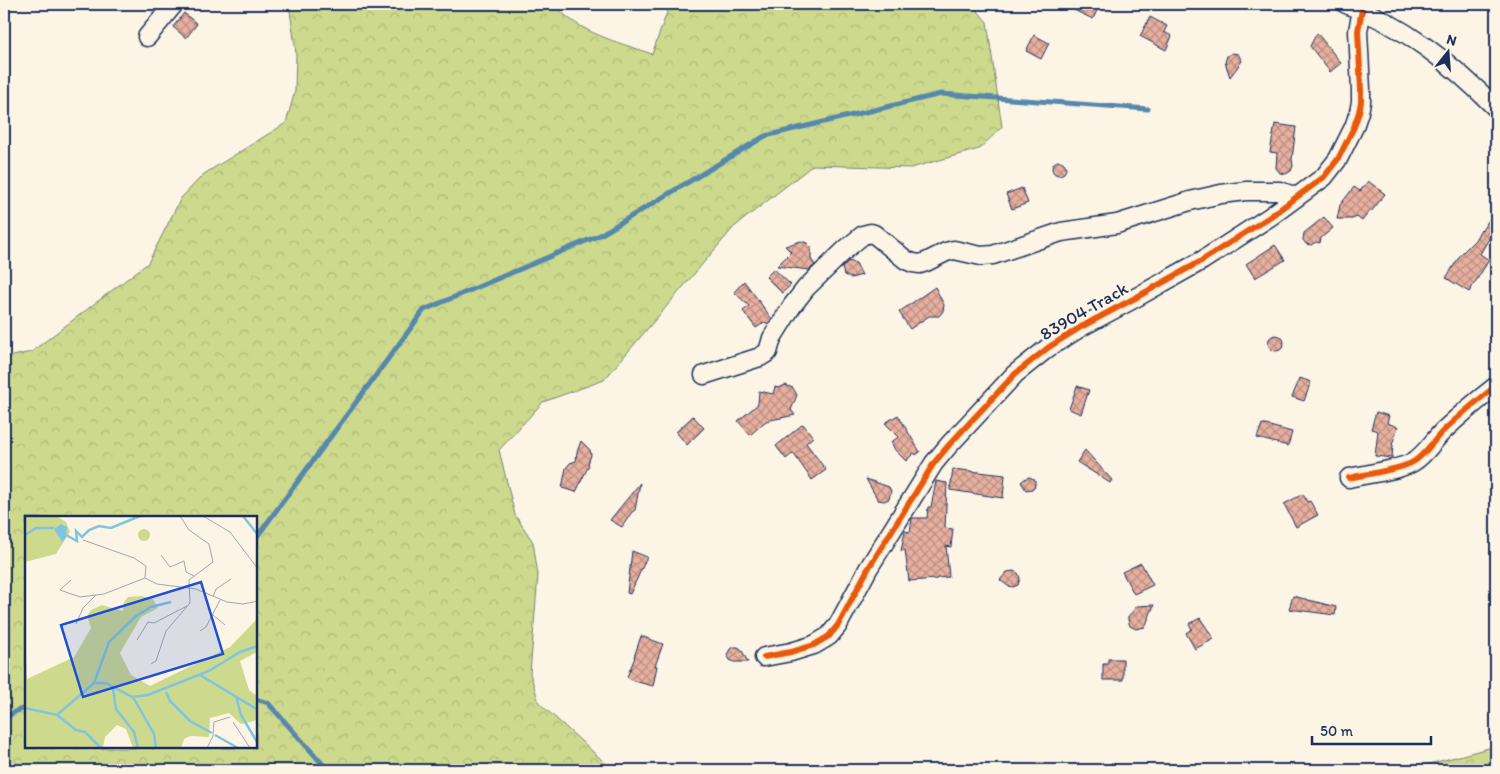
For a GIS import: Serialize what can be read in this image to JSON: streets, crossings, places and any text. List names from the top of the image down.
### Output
{
  "streets": {
    "street": ["83904 Track"]
  },
  "scale_bar": "50 m",
  "north": "top"
}
